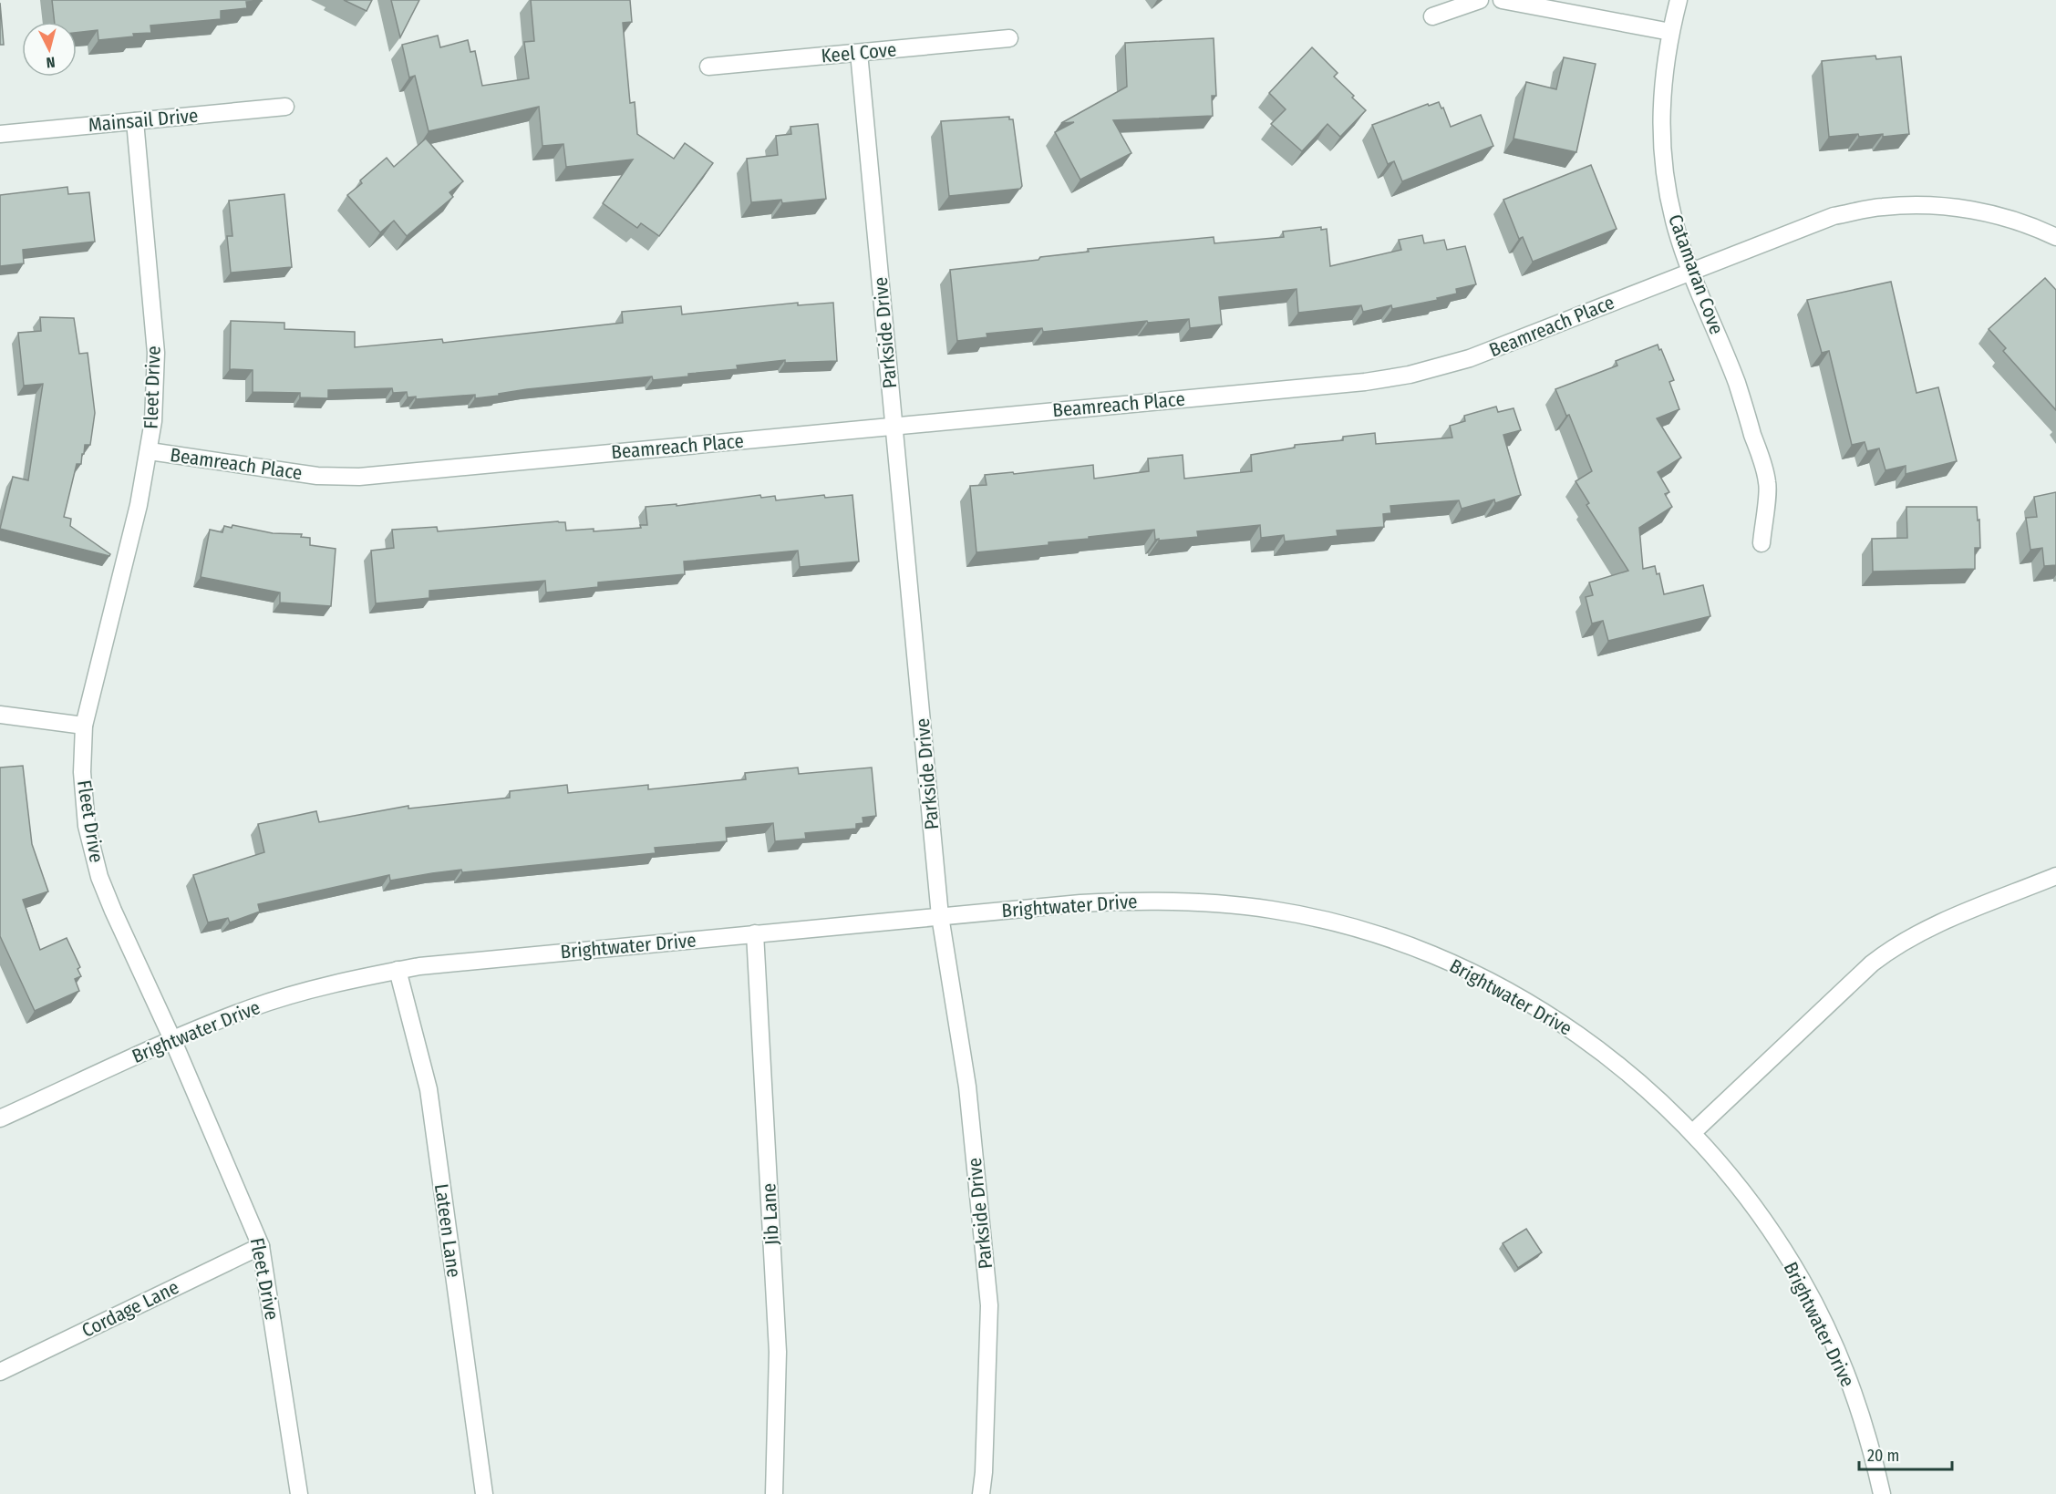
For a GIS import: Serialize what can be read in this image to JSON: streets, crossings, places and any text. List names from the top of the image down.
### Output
{
  "streets": {
    "street": [
      "Keel Cove",
      "Mainsail Drive",
      "Catamaran Cove",
      "Beamreach Place",
      "Parkside Drive",
      "Fleet Drive",
      "Brightwater Drive",
      "Jib Lane",
      "Lateen Lane",
      "Cordage Lane"
    ]
  },
  "crossings": [
    ["Keel Cove", "Parkside Drive"],
    ["Mainsail Drive", "Fleet Drive"],
    ["Catamaran Cove", "Beamreach Place"],
    ["Beamreach Place", "Parkside Drive"],
    ["Beamreach Place", "Fleet Drive"],
    ["Parkside Drive", "Brightwater Drive"],
    ["Fleet Drive", "Brightwater Drive"],
    ["Fleet Drive", "Cordage Lane"],
    ["Brightwater Drive", "Jib Lane"],
    ["Brightwater Drive", "Lateen Lane"]
  ],
  "scale_bar": "20 m",
  "north": "bottom"
}
